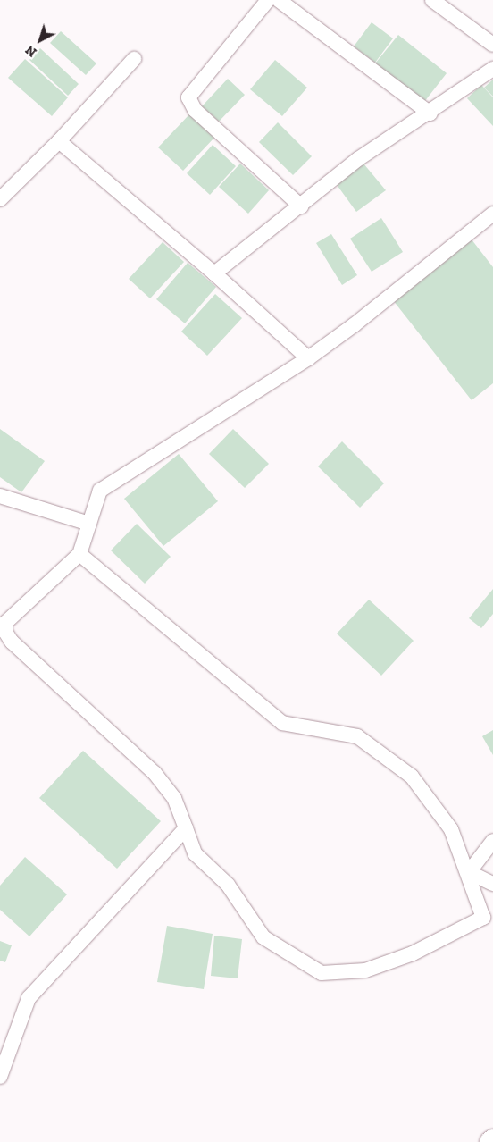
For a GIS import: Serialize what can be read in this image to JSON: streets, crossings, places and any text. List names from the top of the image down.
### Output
{
  "north": "bottom left"
}
